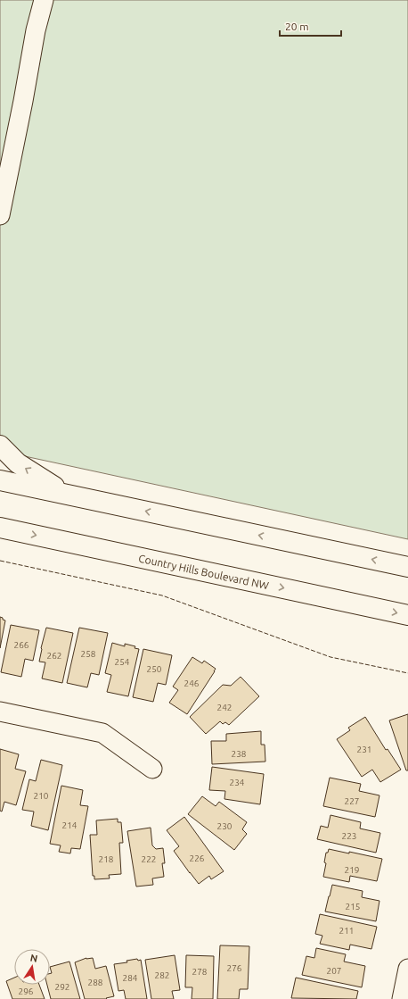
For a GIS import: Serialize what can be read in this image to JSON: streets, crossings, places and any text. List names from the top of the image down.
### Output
{
  "streets": {
    "main road": ["Country Hills Boulevard NW"]
  },
  "house_numbers": [
    "266",
    "258",
    "262",
    "254",
    "250",
    "246",
    "242",
    "231",
    "238",
    "234",
    "210",
    "227",
    "214",
    "230",
    "223",
    "226",
    "218",
    "222",
    "219",
    "215",
    "211",
    "276",
    "207",
    "278",
    "282",
    "284",
    "288",
    "292",
    "296"
  ],
  "scale_bar": "20 m",
  "north": "top"
}
